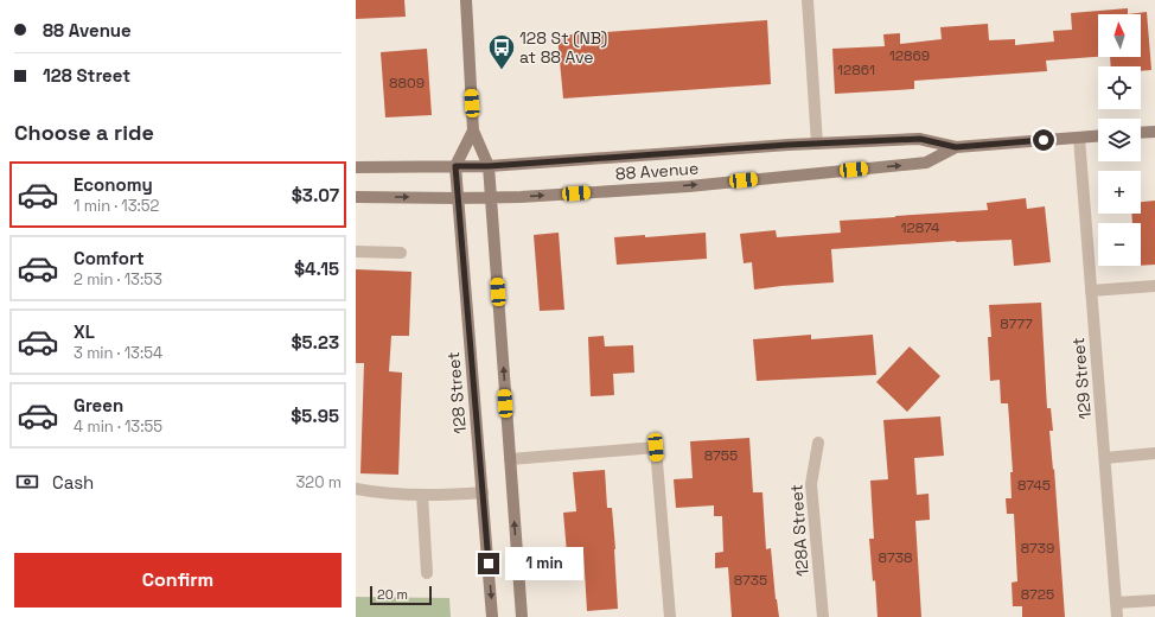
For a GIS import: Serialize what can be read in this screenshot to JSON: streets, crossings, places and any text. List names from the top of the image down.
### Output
{
  "streets": {
    "main road": ["88 Avenue", "128 Street"],
    "street": ["129 Street", "128A Street"]
  },
  "crossings": [
    ["88 Avenue", "129 Street"],
    ["88 Avenue", "128 Street"]
  ],
  "places": {
    "bus stop": ["128 St (NB) at 88 Ave"]
  },
  "house_numbers": [
    "12869",
    "12861",
    "8809",
    "12874",
    "8777",
    "8755",
    "8745",
    "8739",
    "8738",
    "8735",
    "8725"
  ],
  "scale_bar": "20 m",
  "north": "top",
  "page": {
    "banner": ["88 Avenue", "128 Street"],
    "map_buttons": ["+", "−"],
    "heading": "Choose a ride",
    "list": [
      {
        "name": "Economy",
        "note": "1 min · 13:52",
        "value": "$3.07"
      },
      {
        "name": "Comfort",
        "note": "2 min · 13:53",
        "value": "$4.15"
      },
      {
        "name": "XL",
        "note": "3 min · 13:54",
        "value": "$5.23"
      },
      {
        "name": "Green",
        "note": "4 min · 13:55",
        "value": "$5.95"
      }
    ],
    "pay": ["Cash", "320 m"],
    "buttons": "Confirm",
    "bubble": "1 min",
    "scale": "20 m"
  }
}
